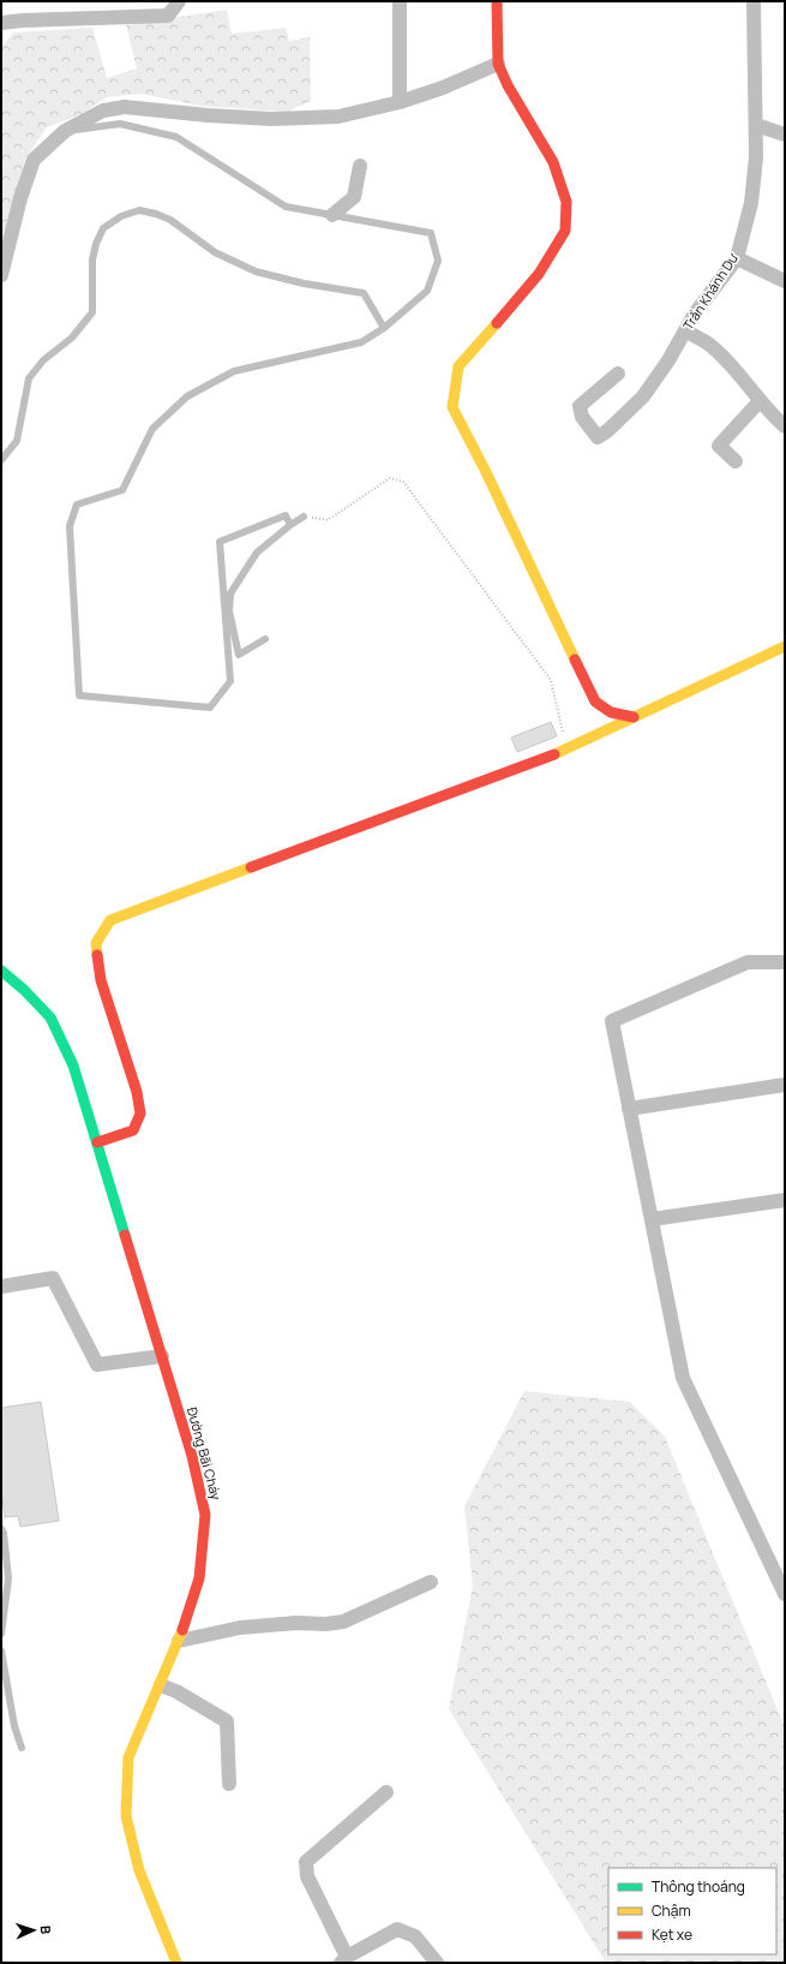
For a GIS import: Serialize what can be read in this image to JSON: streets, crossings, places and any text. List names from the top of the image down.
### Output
{
  "streets": {
    "street": ["Trần Khánh Dư", "Đường Bãi Cháy"]
  },
  "legend": ["Thông thoáng", "Chậm", "Kẹt xe"],
  "north": "right"
}
